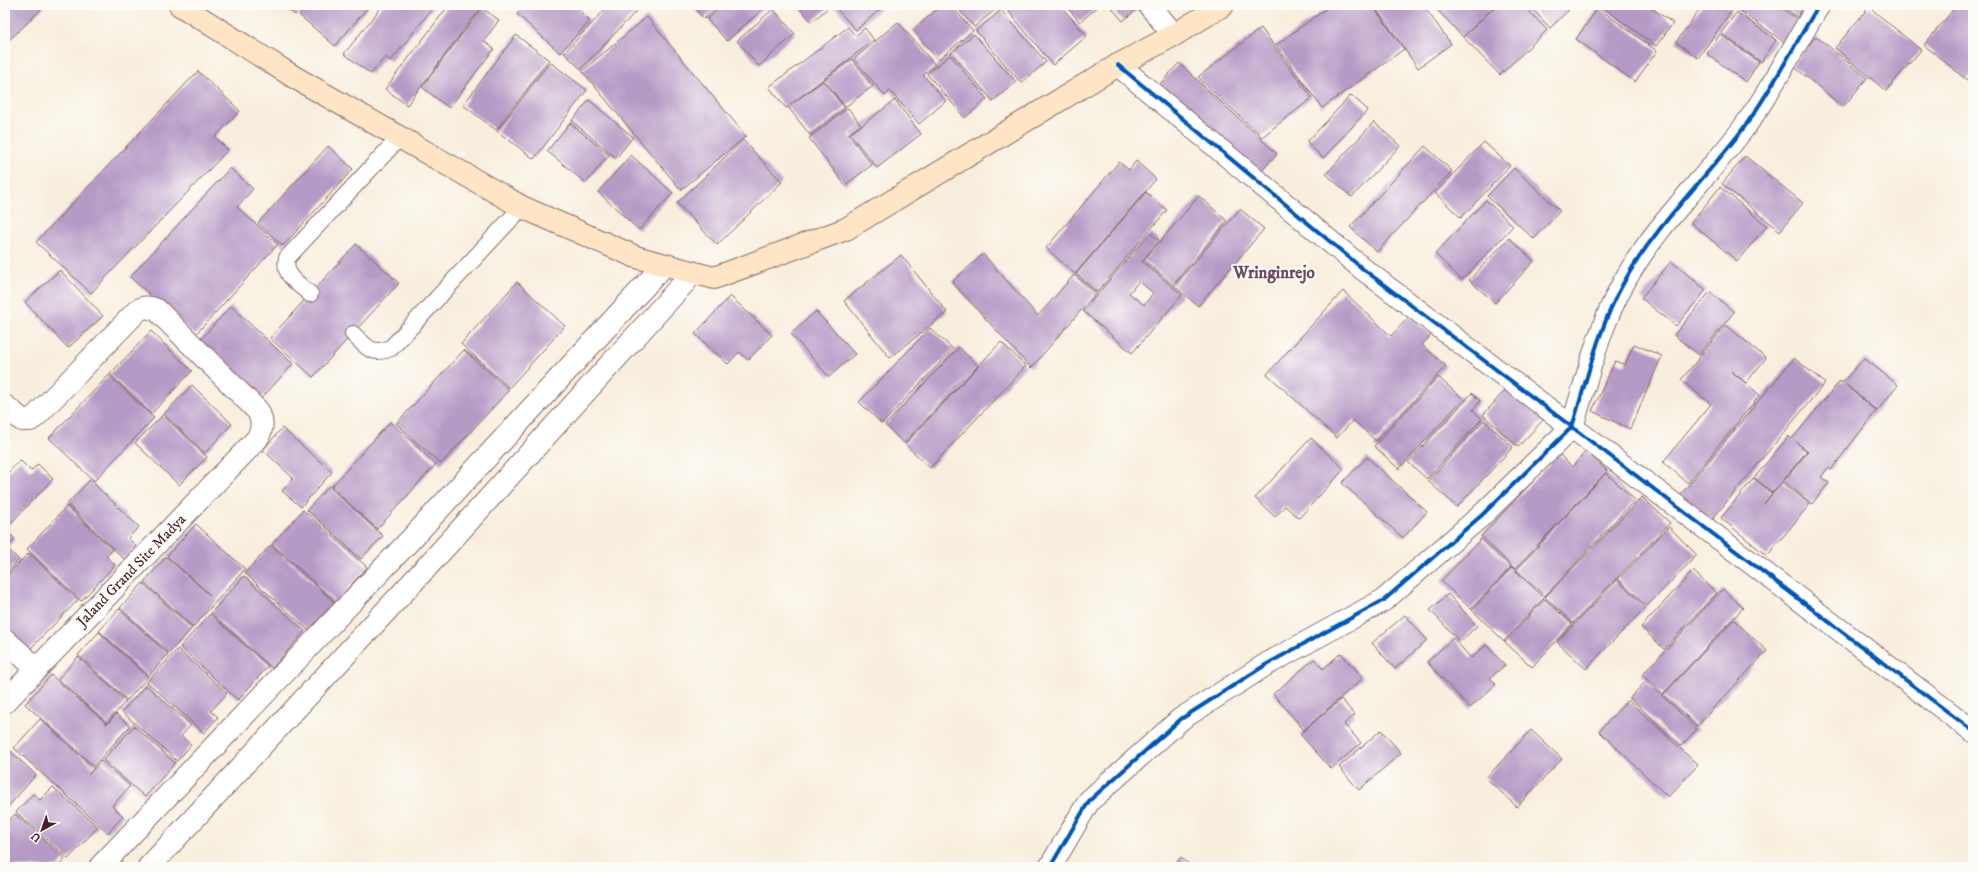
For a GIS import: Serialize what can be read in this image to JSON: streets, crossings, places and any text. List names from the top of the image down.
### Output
{
  "streets": {
    "street": ["Jaland Grand Site Madya"]
  },
  "districts": ["Wringinrejo"],
  "north": "bottom left"
}
